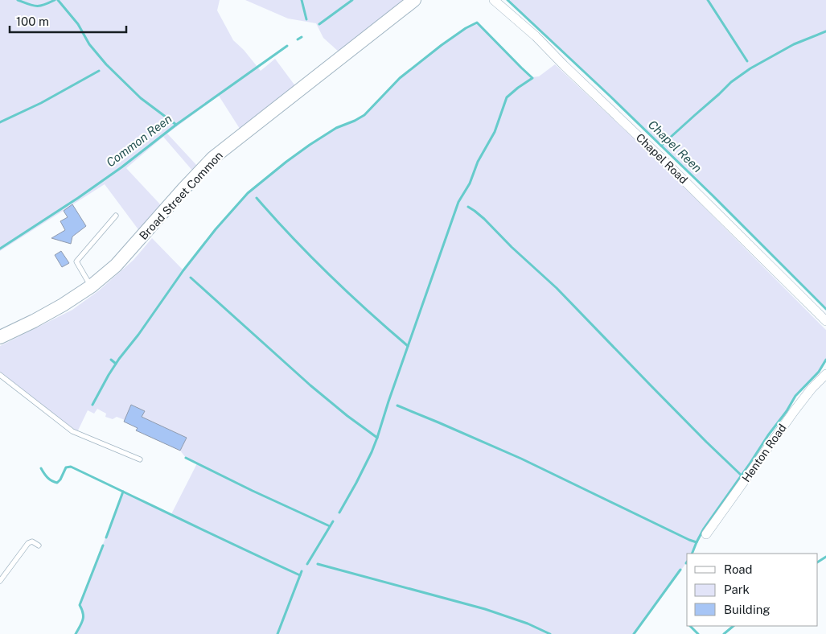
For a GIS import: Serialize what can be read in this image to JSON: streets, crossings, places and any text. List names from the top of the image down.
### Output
{
  "streets": {
    "street": ["Chapel Road", "Broad Street Common", "Henton Road"]
  },
  "water": ["Common Reen", "Chapel Reen"],
  "legend": ["Road", "Park", "Building"],
  "scale_bar": "100 m"
}
